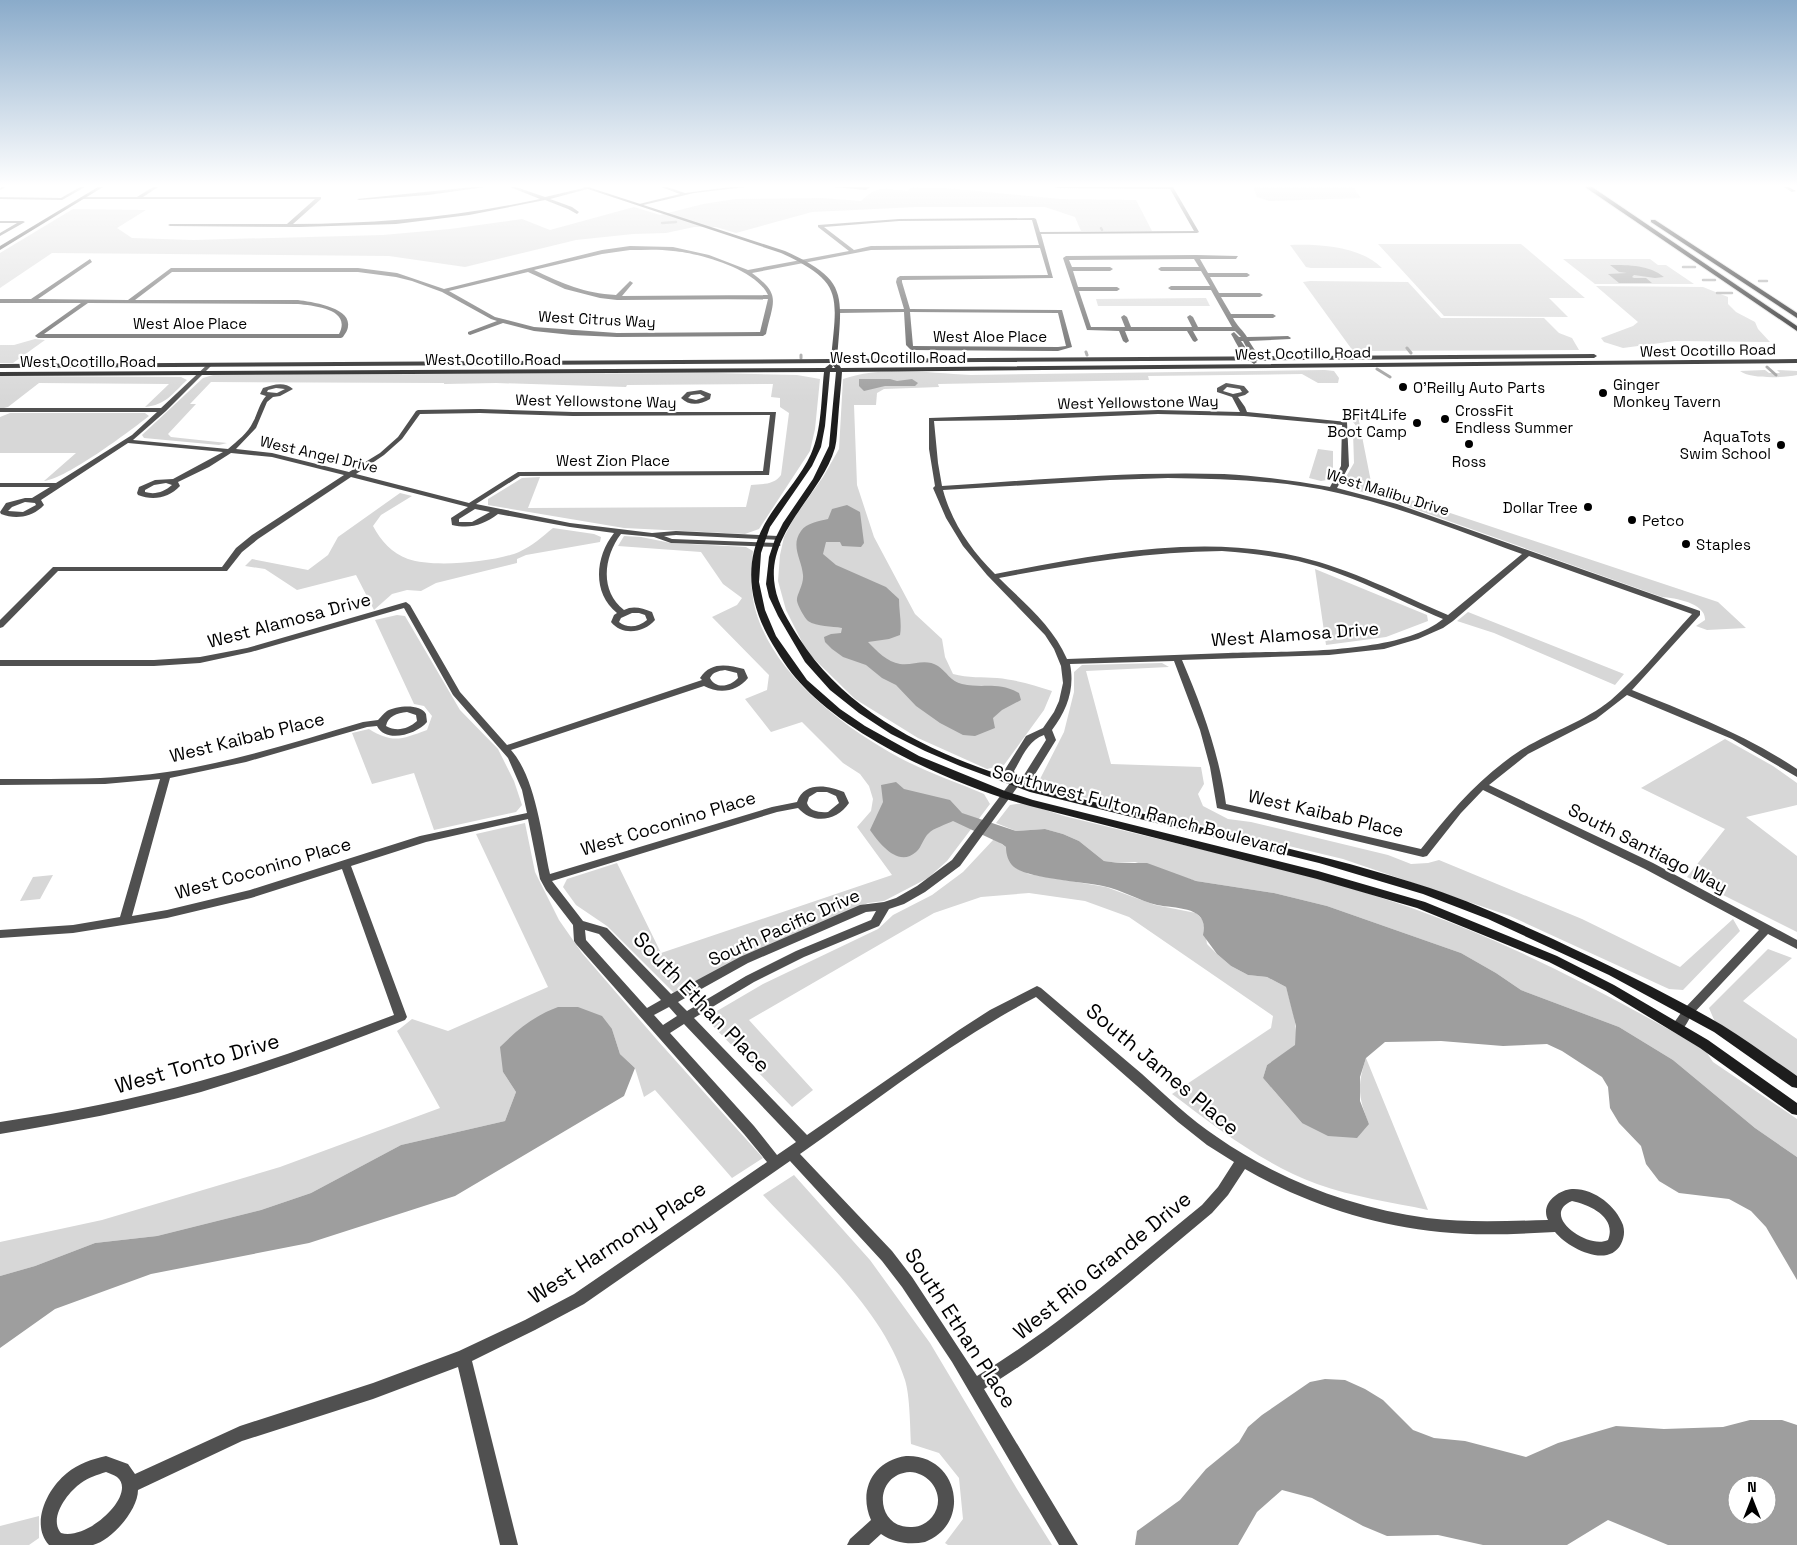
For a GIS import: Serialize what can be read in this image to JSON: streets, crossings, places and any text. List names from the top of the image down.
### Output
{
  "streets": {
    "main road": ["West Ocotillo Road", "Southwest Fulton Ranch Boulevard"],
    "street": [
      "West Citrus Way",
      "West Aloe Place",
      "West Yellowstone Way",
      "West Angel Drive",
      "West Zion Place",
      "West Malibu Drive",
      "West Alamosa Drive",
      "West Kaibab Place",
      "West Coconino Place",
      "South Santiago Way",
      "South Pacific Drive",
      "South Ethan Place",
      "West Tonto Drive",
      "South James Place",
      "West Harmony Place",
      "West Rio Grande Drive"
    ]
  },
  "crossings": [
    ["West Citrus Way", "West Aloe Place"],
    ["West Ocotillo Road", "Southwest Fulton Ranch Boulevard"],
    ["West Yellowstone Way", "West Angel Drive"],
    ["West Yellowstone Way", "West Zion Place"],
    ["West Yellowstone Way", "West Malibu Drive"],
    ["West Yellowstone Way", "South Pacific Drive"],
    ["West Angel Drive", "West Zion Place"],
    ["West Angel Drive", "Southwest Fulton Ranch Boulevard"],
    ["West Malibu Drive", "West Alamosa Drive"],
    ["West Malibu Drive", "South Pacific Drive"],
    ["West Alamosa Drive", "West Kaibab Place"],
    ["West Alamosa Drive", "South Pacific Drive"],
    ["West Kaibab Place", "South Santiago Way"],
    ["Southwest Fulton Ranch Boulevard", "South Pacific Drive"],
    ["West Coconino Place", "West Tonto Drive"],
    ["South Pacific Drive", "South Ethan Place"],
    ["South Ethan Place", "West Harmony Place"],
    ["South Ethan Place", "West Rio Grande Drive"],
    ["South James Place", "West Harmony Place"],
    ["South James Place", "West Rio Grande Drive"]
  ],
  "places": [
    "O'Reilly Auto Parts",
    "Ginger Monkey Tavern",
    "CrossFit Endless Summer",
    "BFit4Life Boot Camp",
    "Ross",
    "AquaTots Swim School",
    "Dollar Tree",
    "Petco",
    "Staples"
  ],
  "north": "top"
}
